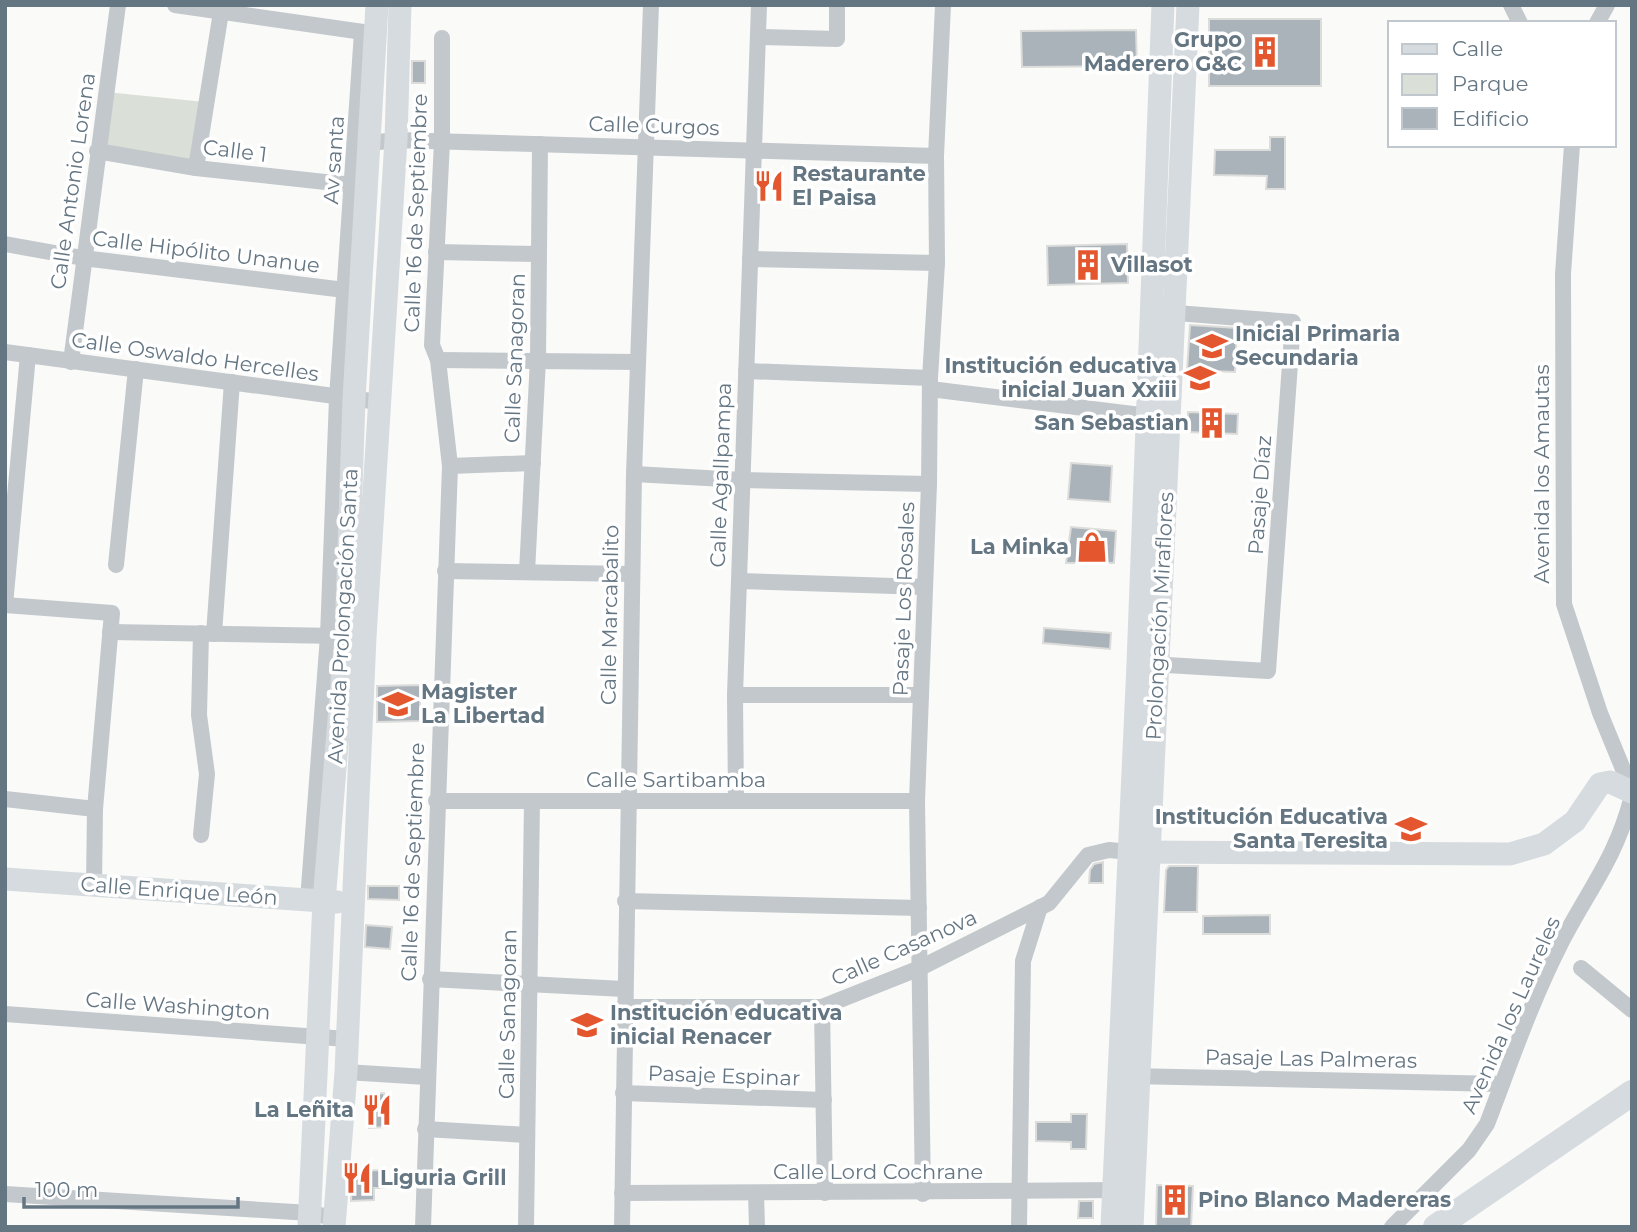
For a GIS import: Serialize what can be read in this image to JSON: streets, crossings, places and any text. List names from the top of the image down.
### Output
{
  "streets": {
    "street": [
      "Calle Curgos",
      "Calle 1",
      "Av santa",
      "Calle Antonio Lorena",
      "Calle 16 de Septiembre",
      "Calle Hipólito Unanue",
      "Calle Oswaldo Hercelles",
      "Calle Sanagoran",
      "Avenida los Amautas",
      "Calle Agallpampa",
      "Pasaje Díaz",
      "Pasaje Los Rosales",
      "Calle Marcabalito",
      "Avenida Prolongación Santa",
      "Prolongación Miraflores",
      "Calle Sartibamba",
      "Calle Enrique León",
      "Calle Casanova",
      "Calle Washington",
      "Avenida los Laureles",
      "Pasaje Las Palmeras",
      "Pasaje Espinar",
      "Calle Lord Cochrane"
    ]
  },
  "crossings": [
    ["Calle Curgos", "Calle 16 de Septiembre"],
    ["Calle Curgos", "Calle Sanagoran"],
    ["Calle Curgos", "Calle Agallpampa"],
    ["Calle Curgos", "Pasaje Los Rosales"],
    ["Calle Curgos", "Calle Marcabalito"],
    ["Calle Curgos", "Avenida Prolongación Santa"],
    ["Calle 1", "Av santa"],
    ["Calle 1", "Calle Antonio Lorena"],
    ["Calle 1", "Avenida Prolongación Santa"],
    ["Av santa", "Avenida Prolongación Santa"],
    ["Calle Antonio Lorena", "Calle Hipólito Unanue"],
    ["Calle Antonio Lorena", "Calle Oswaldo Hercelles"],
    ["Calle 16 de Septiembre", "Calle Sartibamba"],
    ["Calle Hipólito Unanue", "Avenida Prolongación Santa"],
    ["Calle Oswaldo Hercelles", "Avenida Prolongación Santa"],
    ["Calle Sanagoran", "Calle Sartibamba"],
    ["Avenida los Amautas", "Avenida los Laureles"],
    ["Calle Agallpampa", "Calle Sartibamba"],
    ["Pasaje Díaz", "Prolongación Miraflores"],
    ["Pasaje Los Rosales", "Calle Sartibamba"],
    ["Pasaje Los Rosales", "Calle Casanova"],
    ["Pasaje Los Rosales", "Calle Lord Cochrane"],
    ["Calle Marcabalito", "Calle Sartibamba"],
    ["Calle Marcabalito", "Calle Casanova"],
    ["Calle Marcabalito", "Pasaje Espinar"],
    ["Calle Marcabalito", "Calle Lord Cochrane"],
    ["Avenida Prolongación Santa", "Calle Enrique León"],
    ["Avenida Prolongación Santa", "Calle Washington"],
    ["Prolongación Miraflores", "Calle Casanova"],
    ["Prolongación Miraflores", "Pasaje Las Palmeras"],
    ["Prolongación Miraflores", "Calle Lord Cochrane"],
    ["Avenida los Laureles", "Pasaje Las Palmeras"]
  ],
  "places": {
    "building": [
      "Grupo Maderero G&C",
      "Villasot",
      "San Sebastian",
      "Pino Blanco Madereras"
    ],
    "restaurant": ["Restaurante El Paisa", "La Leñita", "Liguria Grill"],
    "school or university": [
      "Inicial Primaria Secundaria",
      "Institución educativa inicial Juan Xxiii",
      "Magister La Libertad",
      "Institución Educativa Santa Teresita",
      "Institución educativa inicial Renacer"
    ],
    "shop": ["La Minka"]
  },
  "legend": ["Calle", "Parque", "Edificio"],
  "scale_bar": "100 m"
}
